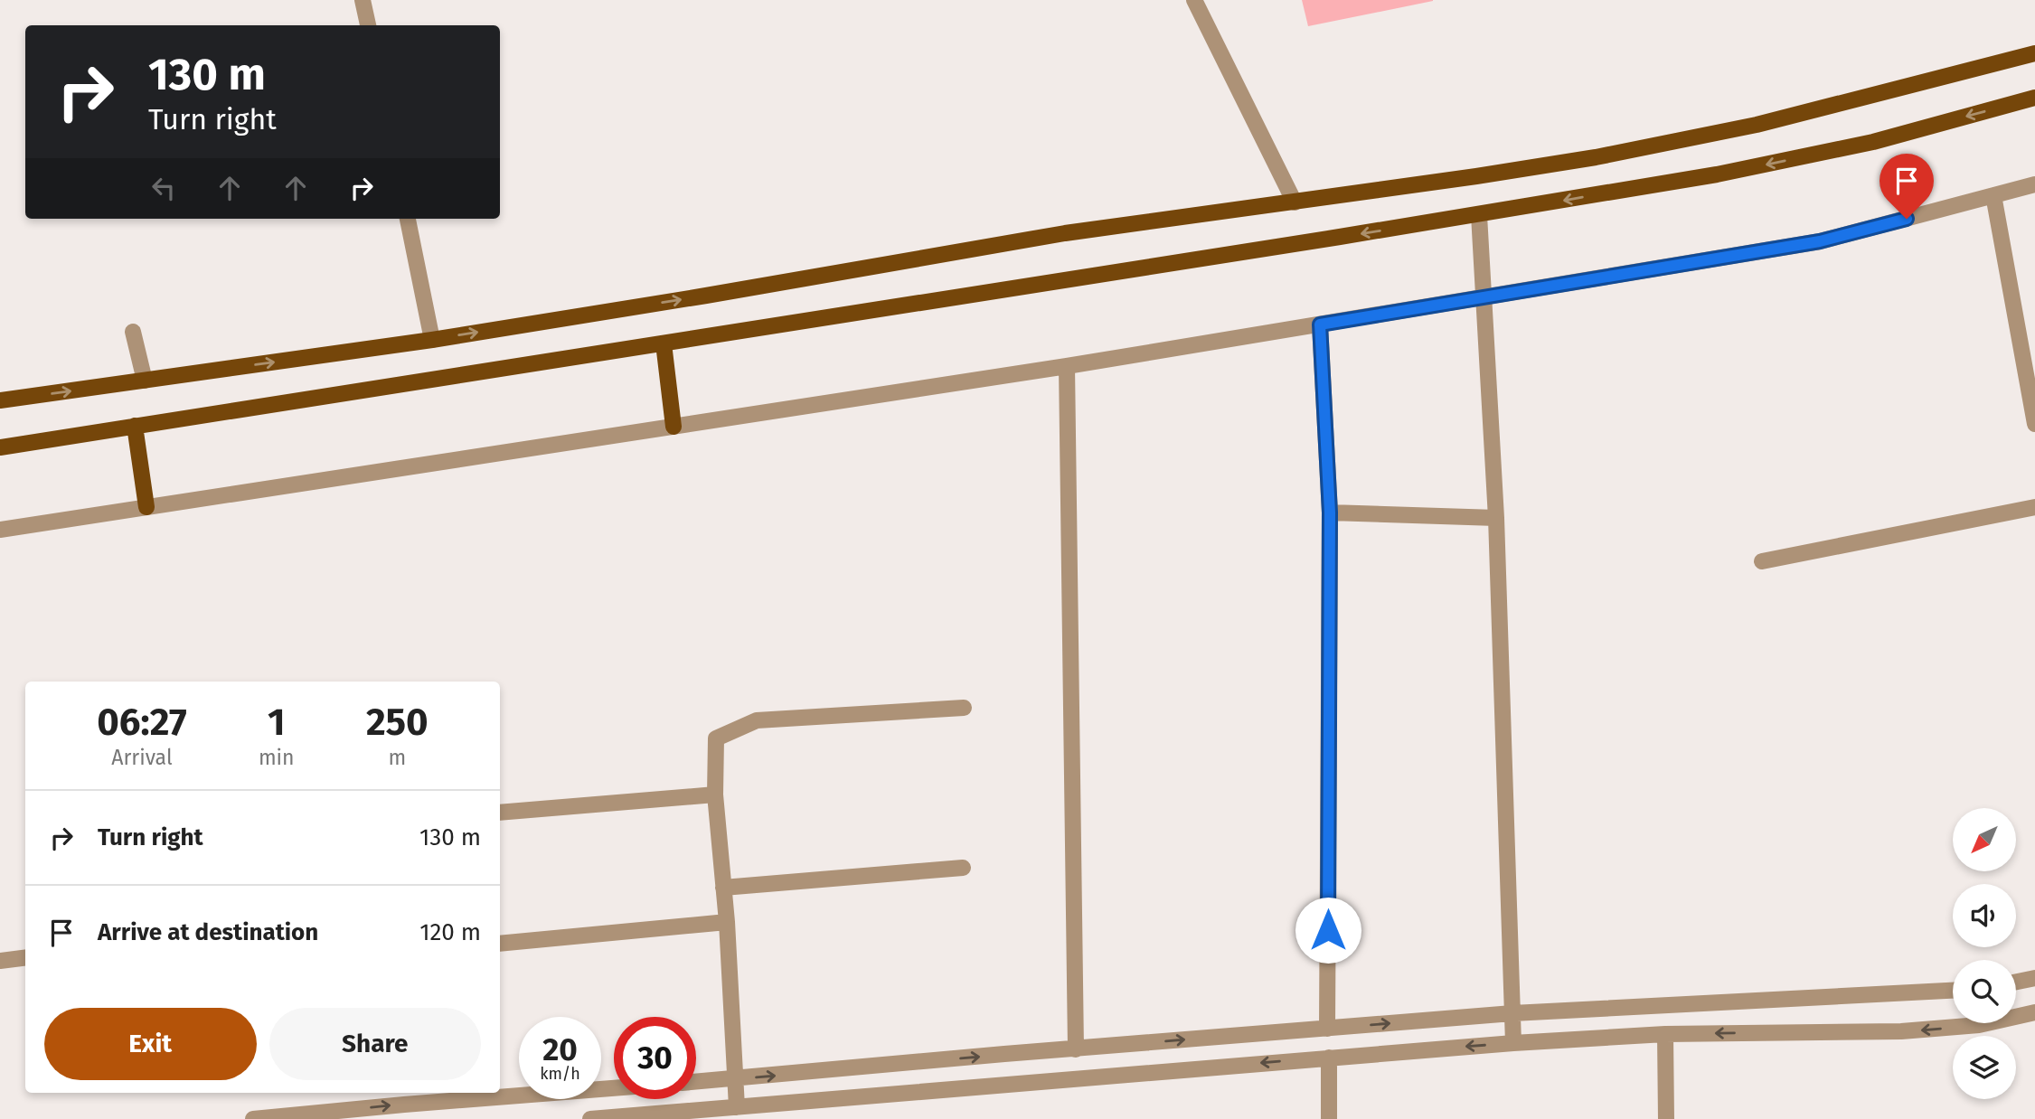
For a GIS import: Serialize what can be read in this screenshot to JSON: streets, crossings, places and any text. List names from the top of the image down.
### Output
{
  "north": "bottom left",
  "page": {
    "turn": ["130 m", "Turn right"],
    "eta": [
      "06:27",
      "Arrival",
      "1",
      "min",
      "250",
      "m"
    ],
    "list": [
      {
        "name": "Turn right",
        "value": "130 m"
      },
      {
        "name": "Arrive at destination",
        "value": "120 m"
      }
    ],
    "buttons": ["Exit", "Share"],
    "speed": "20 km/h",
    "limit": "30"
  }
}
